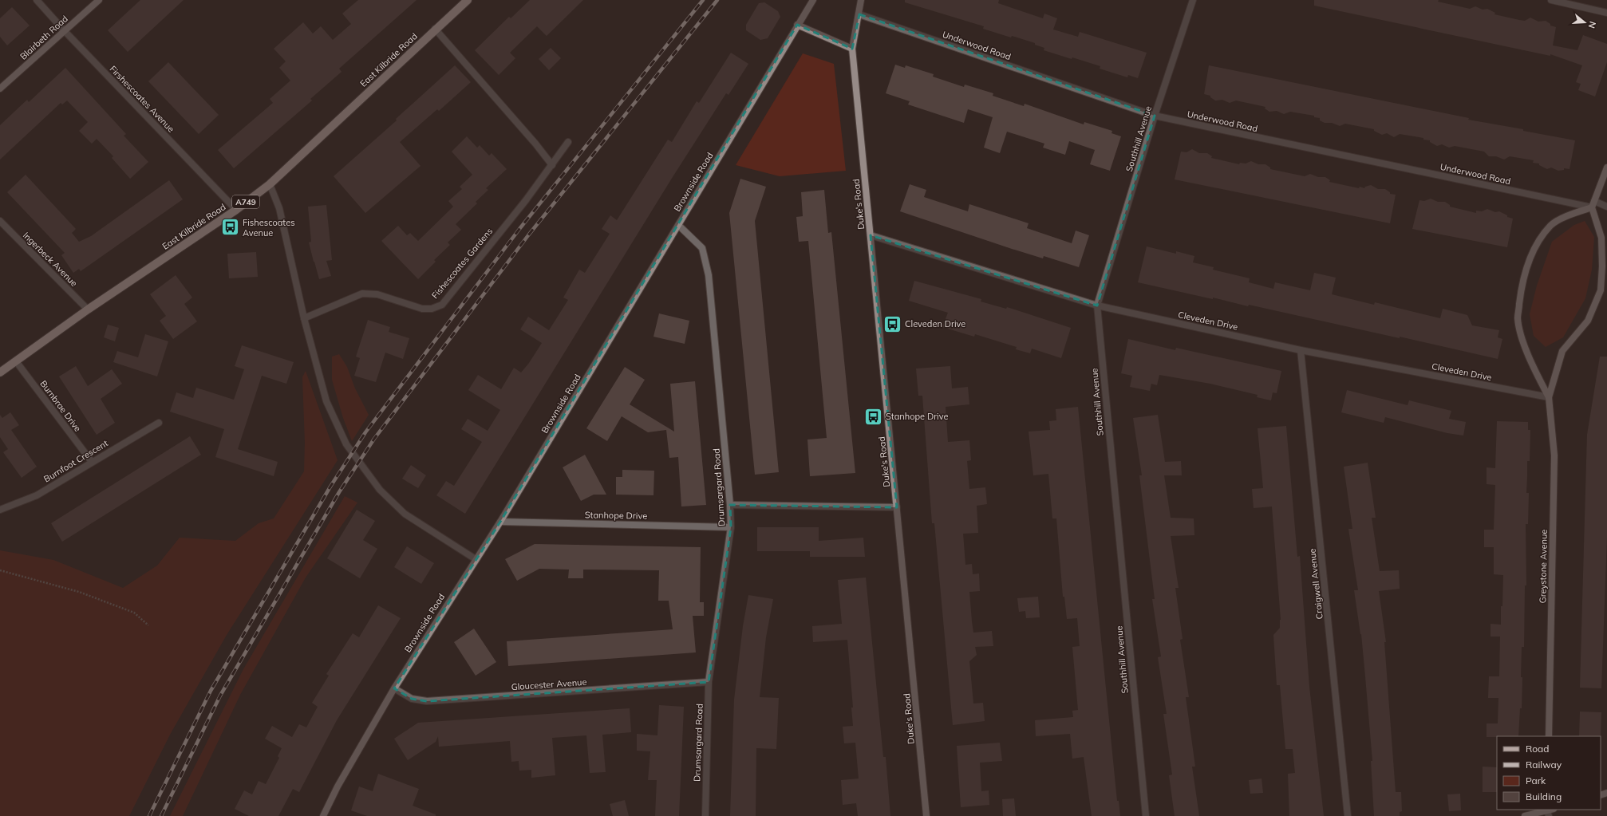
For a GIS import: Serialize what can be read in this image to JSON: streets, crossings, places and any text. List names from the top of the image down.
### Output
{
  "streets": {
    "main road": ["East Kilbride Road", "A749"],
    "street": [
      "Blairbeth Road",
      "Underwood Road",
      "Firshescoates Avenue",
      "Southhill Avenue",
      "Brownside Road",
      "Duke's Road",
      "Ingerbeck Avenue",
      "Fishescoates Gardens",
      "Cleveden Drive",
      "Burnbrae Drive",
      "Burnfoot Crescent",
      "Drumsargard Road",
      "Stanhope Drive",
      "Greystone Avenue",
      "Craigwell Avenue",
      "Gloucester Avenue"
    ]
  },
  "crossings": [
    ["Blairbeth Road", "Firshescoates Avenue"],
    ["Underwood Road", "Southhill Avenue"],
    ["Underwood Road", "Duke's Road"],
    ["Underwood Road", "Greystone Avenue"],
    ["East Kilbride Road", "Firshescoates Avenue"],
    ["East Kilbride Road", "Ingerbeck Avenue"],
    ["East Kilbride Road", "Burnbrae Drive"],
    ["Southhill Avenue", "Cleveden Drive"],
    ["Brownside Road", "Drumsargard Road"],
    ["Brownside Road", "Stanhope Drive"],
    ["Brownside Road", "Gloucester Avenue"],
    ["Duke's Road", "Cleveden Drive"],
    ["Cleveden Drive", "Greystone Avenue"],
    ["Cleveden Drive", "Craigwell Avenue"],
    ["Burnbrae Drive", "Burnfoot Crescent"],
    ["Drumsargard Road", "Stanhope Drive"],
    ["Drumsargard Road", "Gloucester Avenue"]
  ],
  "places": {
    "bus stop": ["Fishescoates Avenue", "Cleveden Drive", "Stanhope Drive"]
  },
  "legend": [
    "Road",
    "Railway",
    "Park",
    "Building"
  ],
  "north": "right"
}
